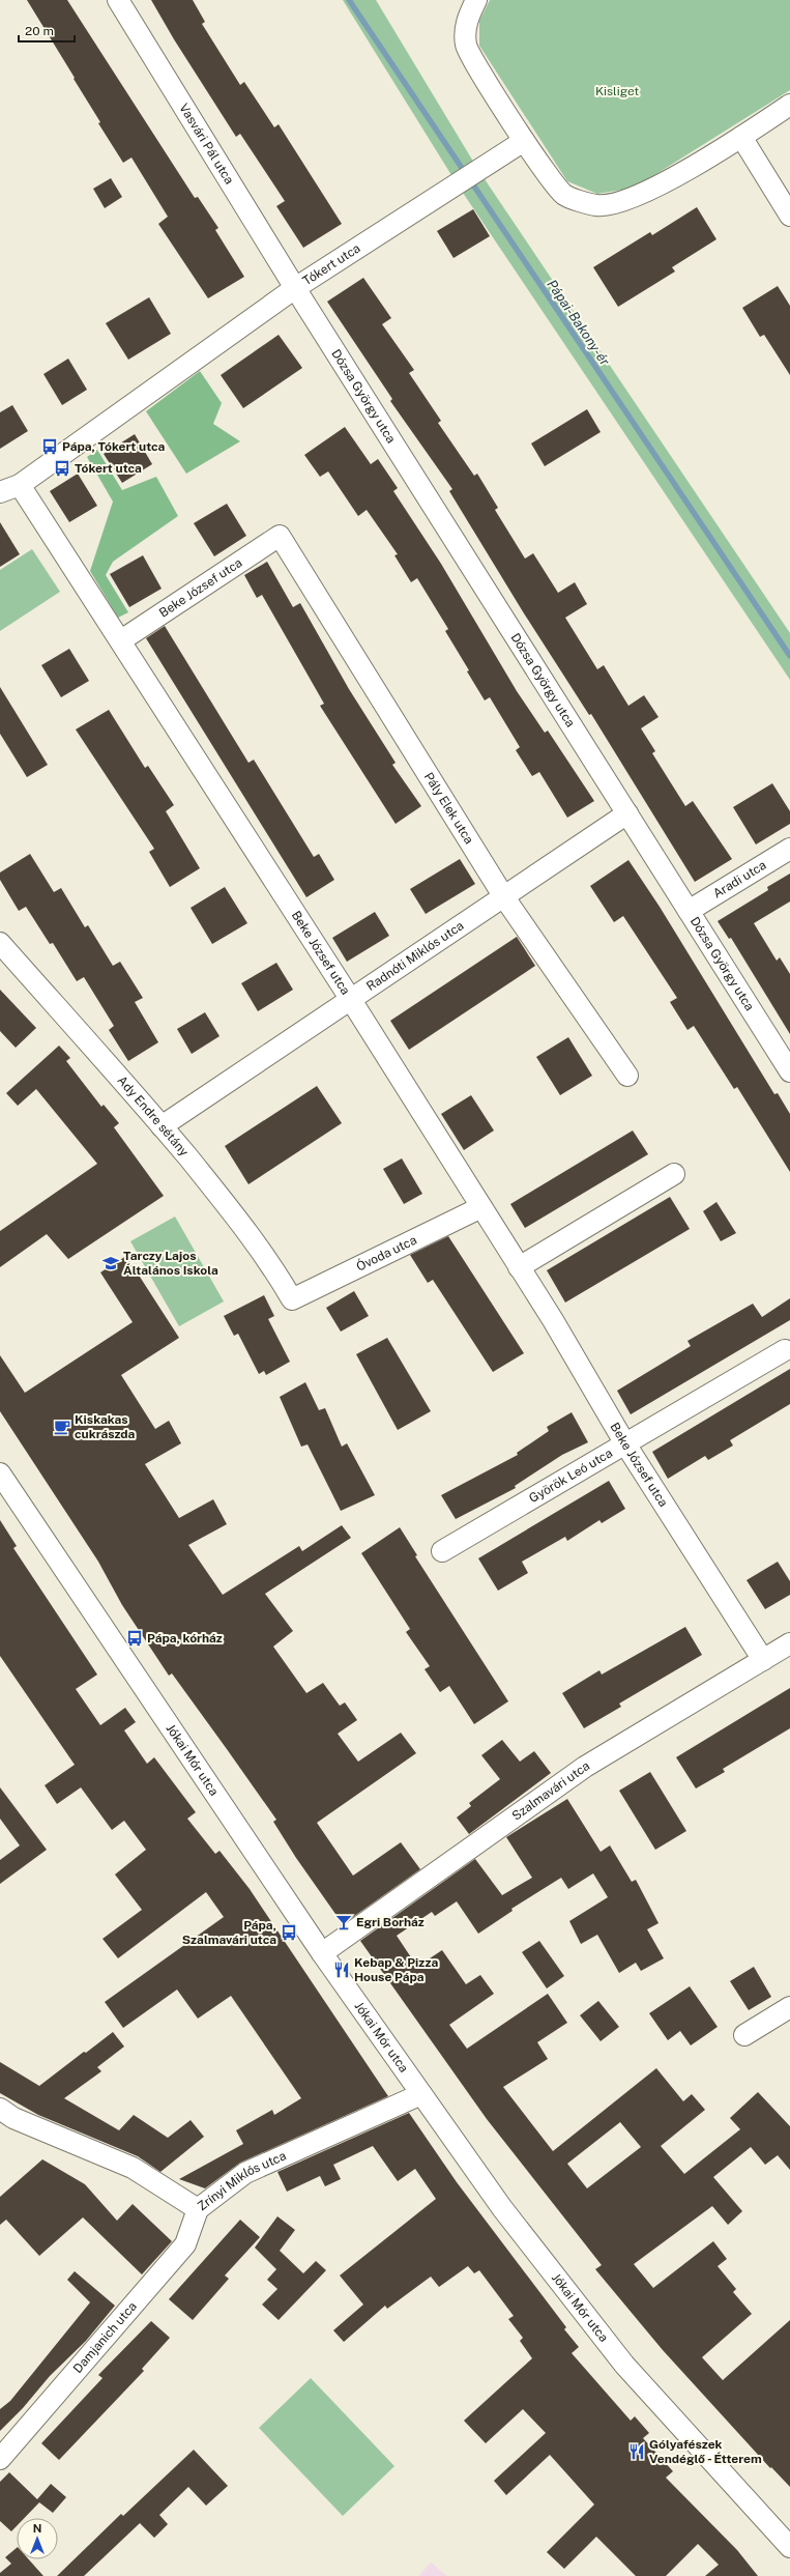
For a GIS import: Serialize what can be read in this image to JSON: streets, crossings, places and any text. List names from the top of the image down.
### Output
{
  "streets": {
    "street": [
      "Vasvári Pál utca",
      "Tókert utca",
      "Dózsa György utca",
      "Beke József utca",
      "Pály Elek utca",
      "Aradi utca",
      "Radnóti Miklós utca",
      "Ady Endre sétány",
      "Óvoda utca",
      "Györök Leó utca",
      "Jókai Mór utca",
      "Szalmavári utca",
      "Zrínyi Miklós utca",
      "Damjanich utca"
    ]
  },
  "crossings": [
    ["Vasvári Pál utca", "Tókert utca"],
    ["Vasvári Pál utca", "Dózsa György utca"],
    ["Tókert utca", "Dózsa György utca"],
    ["Tókert utca", "Beke József utca"],
    ["Dózsa György utca", "Aradi utca"],
    ["Dózsa György utca", "Radnóti Miklós utca"],
    ["Beke József utca", "Pály Elek utca"],
    ["Beke József utca", "Radnóti Miklós utca"],
    ["Beke József utca", "Óvoda utca"],
    ["Beke József utca", "Györök Leó utca"],
    ["Beke József utca", "Szalmavári utca"],
    ["Pály Elek utca", "Radnóti Miklós utca"],
    ["Radnóti Miklós utca", "Ady Endre sétány"],
    ["Ady Endre sétány", "Óvoda utca"],
    ["Jókai Mór utca", "Szalmavári utca"],
    ["Jókai Mór utca", "Zrínyi Miklós utca"],
    ["Zrínyi Miklós utca", "Damjanich utca"]
  ],
  "water": ["Pápai-Bakony-ér"],
  "parks": ["Kisliget"],
  "places": {
    "bus stop": [
      "Pápa, Tókert utca",
      "Tókert utca",
      "Pápa, kórház",
      "Pápa, Szalmavári utca"
    ],
    "school or university": ["Tarczy Lajos Általános Iskola"],
    "cafe": ["Kiskakas cukrászda"],
    "bar": ["Egri Borház"],
    "restaurant": ["Kebap & Pizza House Pápa", "Gólyafészek Vendéglő - Étterem"]
  },
  "scale_bar": "20 m",
  "north": "top"
}
